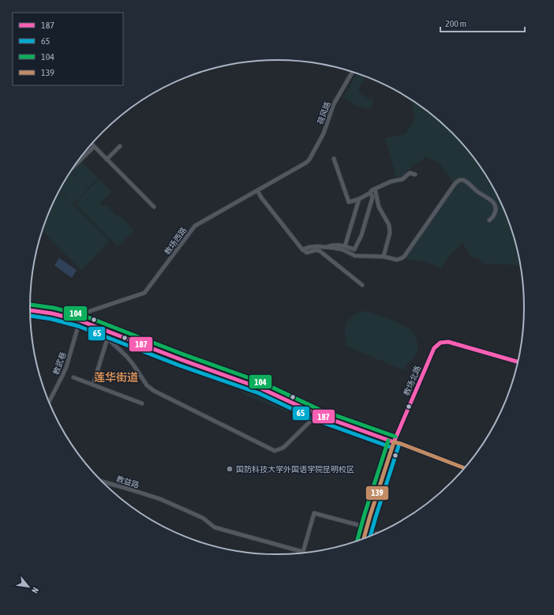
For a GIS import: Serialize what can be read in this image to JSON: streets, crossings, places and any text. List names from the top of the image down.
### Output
{
  "streets": {
    "street": [
      "荷风路",
      "教场西路",
      "教武巷",
      "教场北路",
      "教益路"
    ]
  },
  "crossings": [
    ["荷风路", "教场西路"],
    ["教场西路", "教武巷"],
    ["教场北路", "教益路"]
  ],
  "districts": ["莲华街道"],
  "places": ["国防科技大学外国语学院昆明校区"],
  "lines": [
    "transit line 104",
    "transit line 187",
    "transit line 65",
    "transit line 139"
  ],
  "legend": [
    "187",
    "65",
    "104",
    "139"
  ],
  "scale_bar": "200 m",
  "north": "bottom right"
}
